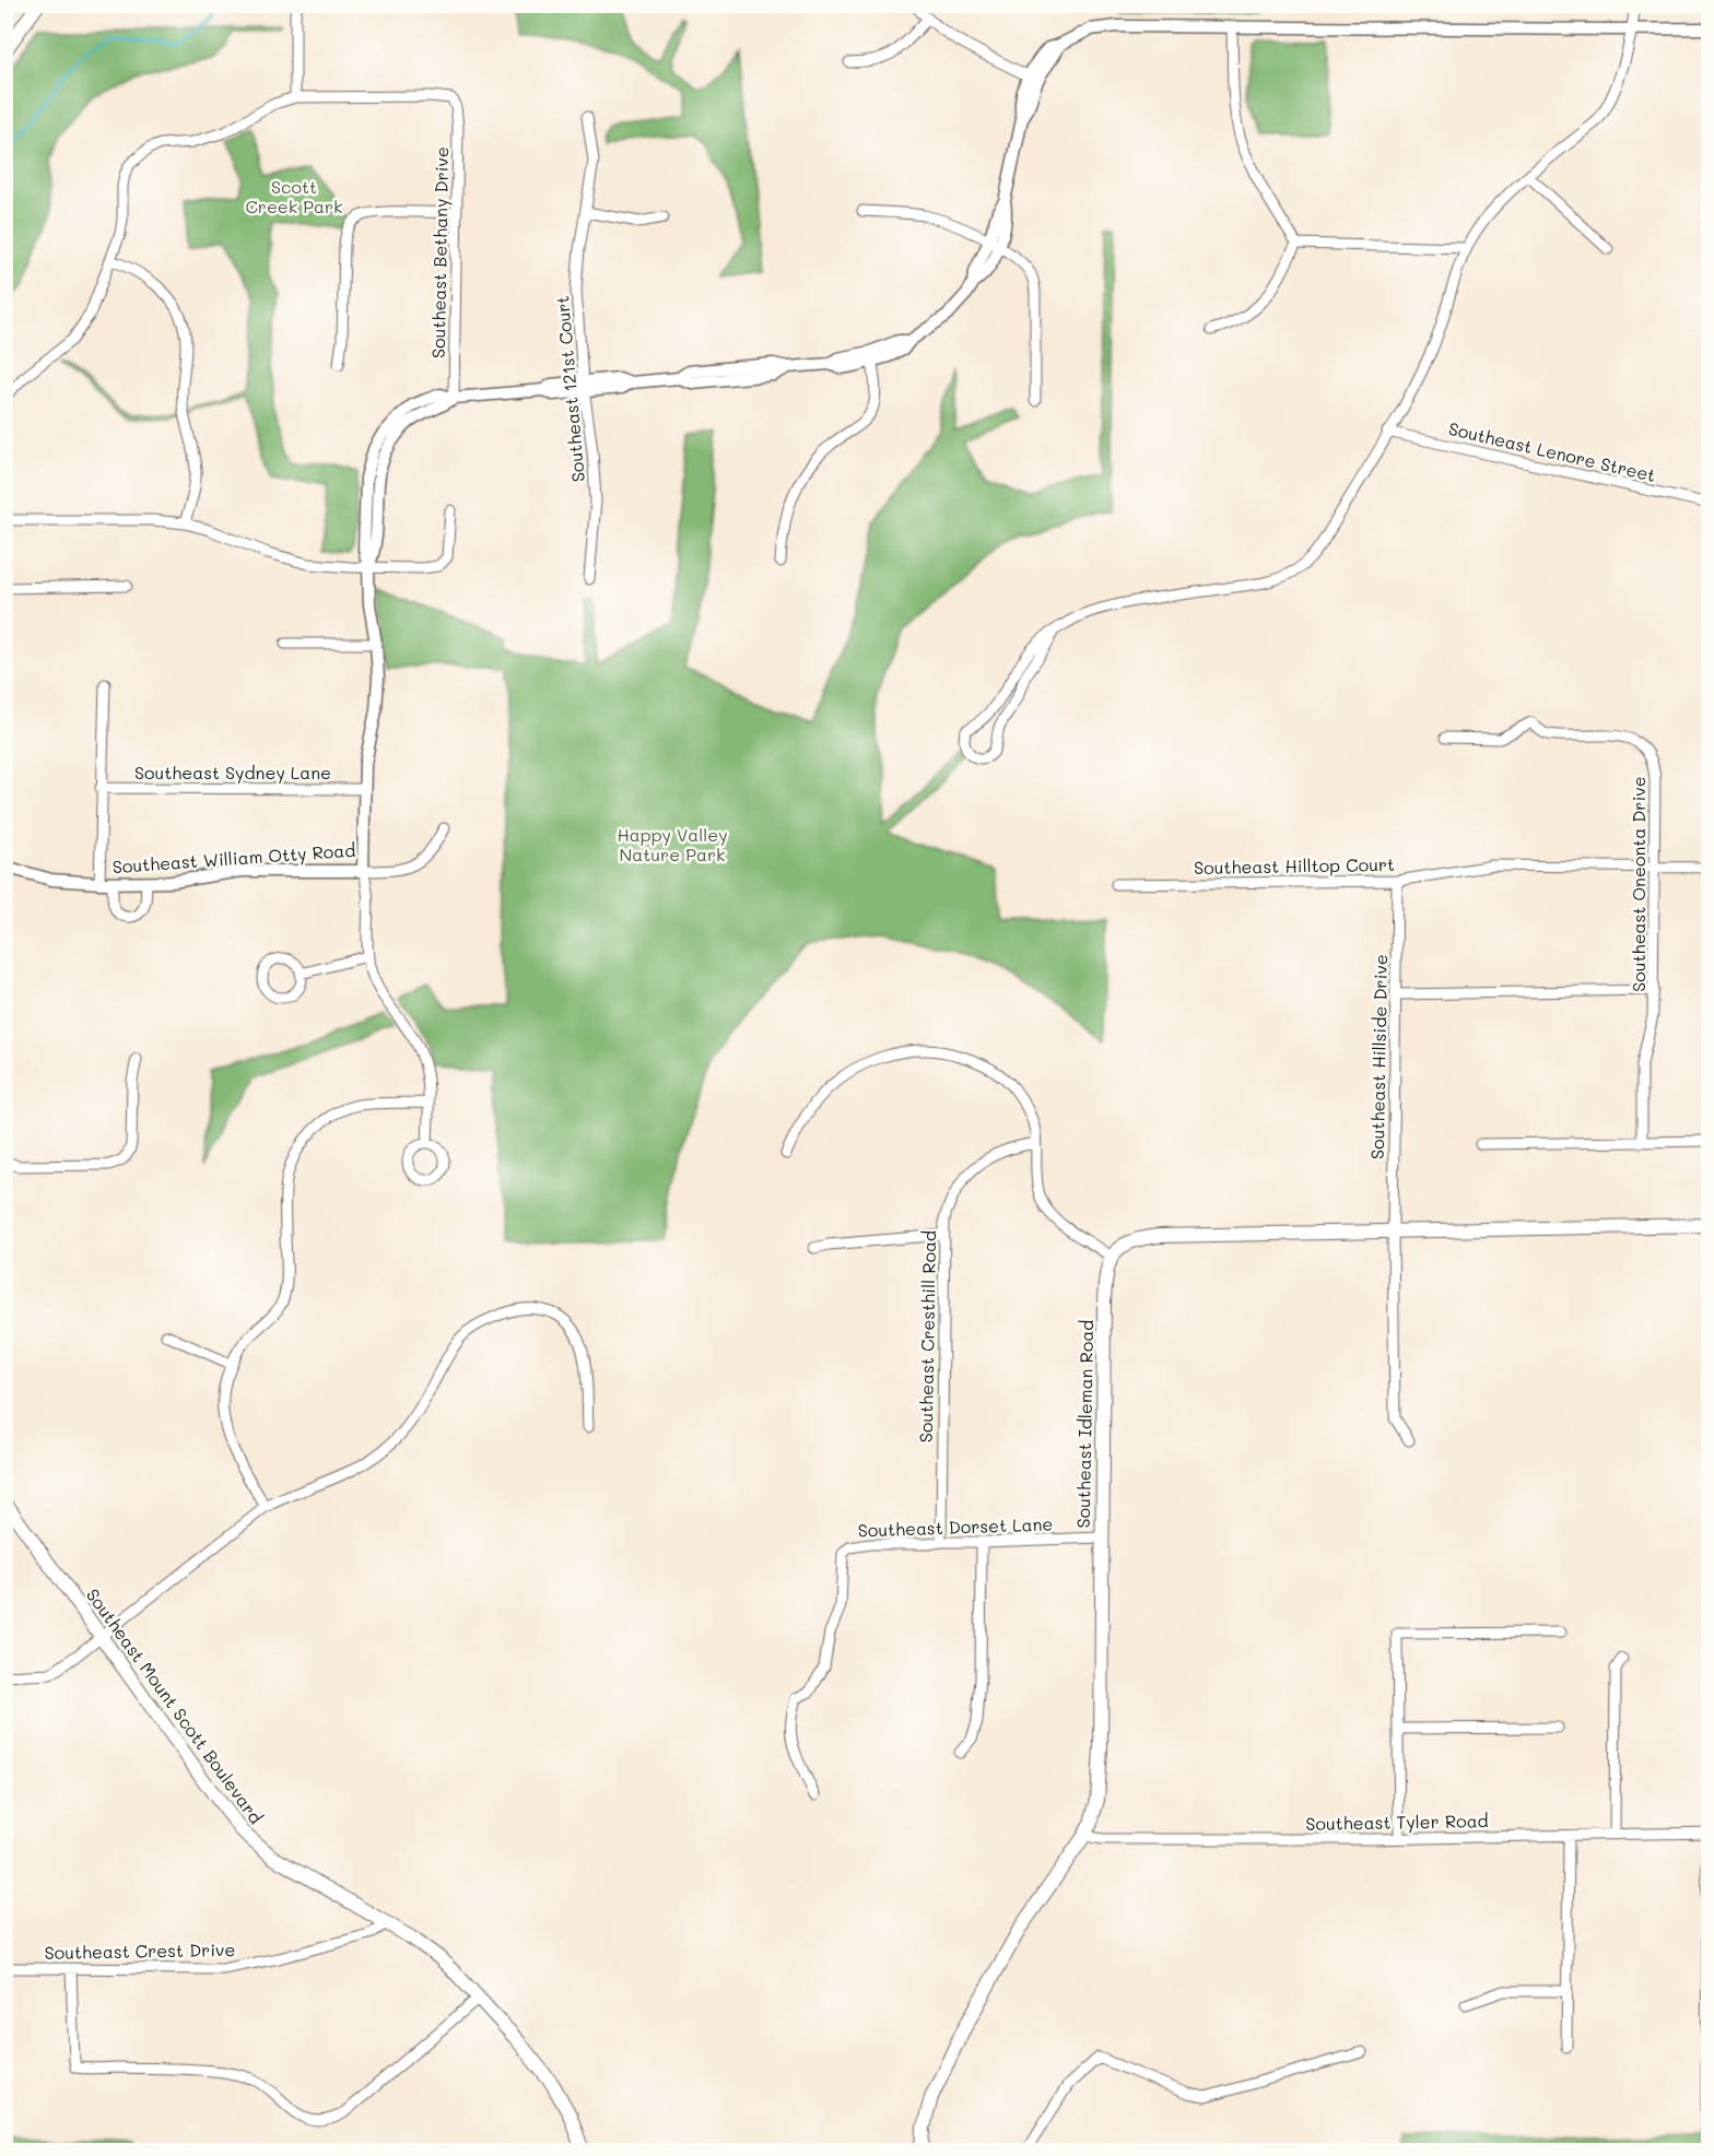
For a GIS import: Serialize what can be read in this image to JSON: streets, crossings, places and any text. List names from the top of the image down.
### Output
{
  "streets": {
    "main road": ["Southeast Idleman Road", "Southeast Mount Scott Boulevard"],
    "street": [
      "Southeast Bethany Drive",
      "Southeast 121st Court",
      "Southeast Lenore Street",
      "Southeast Sydney Lane",
      "Southeast William Otty Road",
      "Southeast Hilltop Court",
      "Southeast Oneonta Drive",
      "Southeast Hillside Drive",
      "Southeast Cresthill Road",
      "Southeast Dorset Lane",
      "Southeast Tyler Road",
      "Southeast Crest Drive"
    ]
  },
  "crossings": [
    ["Southeast Bethany Drive", "Southeast William Otty Road"],
    ["Southeast 121st Court", "Southeast William Otty Road"],
    ["Southeast Sydney Lane", "Southeast William Otty Road"],
    ["Southeast Hilltop Court", "Southeast Oneonta Drive"],
    ["Southeast Hilltop Court", "Southeast Hillside Drive"],
    ["Southeast Cresthill Road", "Southeast Dorset Lane"],
    ["Southeast Idleman Road", "Southeast Dorset Lane"],
    ["Southeast Idleman Road", "Southeast Tyler Road"],
    ["Southeast Mount Scott Boulevard", "Southeast Crest Drive"]
  ],
  "parks": ["Scott Creek Park", "Happy Valley Nature Park"]
}
